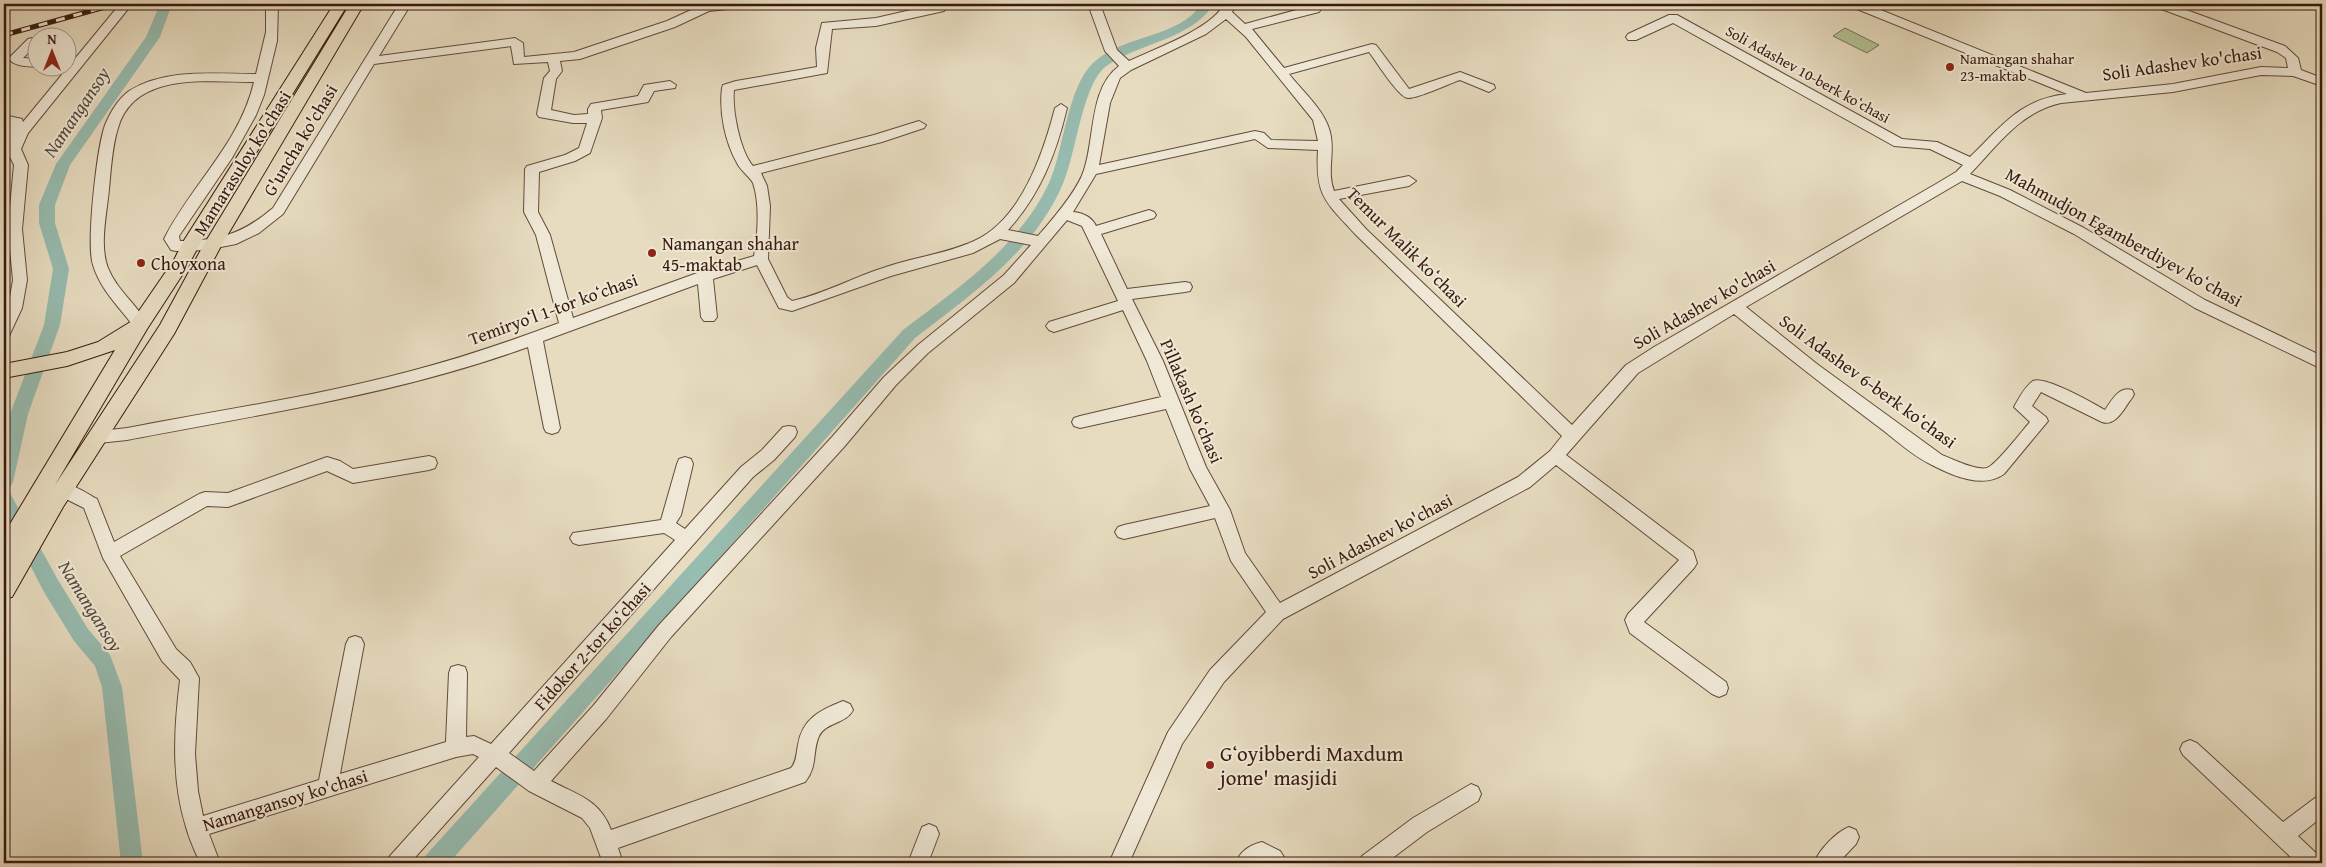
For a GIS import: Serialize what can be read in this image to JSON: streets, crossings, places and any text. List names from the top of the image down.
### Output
{
  "streets": {
    "main road": ["Mamarasulov ko'chasi"],
    "street": [
      "Soli Adashev ko'chasi",
      "Soli Adashev 10-berk koʻchasi",
      "G'uncha ko'chasi",
      "Mahmudjon Egamberdiyev koʻchasi",
      "Temur Malik koʻchasi",
      "Temiryoʻl 1-tor koʻchasi",
      "Soli Adashev 6-berk koʻchasi",
      "Pillakash koʻchasi",
      "Fidokor 2-tor koʻchasi",
      "Namangansoy ko'chasi"
    ]
  },
  "crossings": [
    ["Soli Adashev ko'chasi", "Soli Adashev 10-berk koʻchasi"],
    ["Soli Adashev ko'chasi", "Mahmudjon Egamberdiyev koʻchasi"],
    ["Soli Adashev ko'chasi", "Temur Malik koʻchasi"],
    ["Soli Adashev ko'chasi", "Soli Adashev 6-berk koʻchasi"],
    ["Soli Adashev ko'chasi", "Pillakash koʻchasi"],
    ["Soli Adashev 10-berk koʻchasi", "Mahmudjon Egamberdiyev koʻchasi"],
    ["G'uncha ko'chasi", "Mamarasulov ko'chasi"],
    ["Mamarasulov ko'chasi", "Temiryoʻl 1-tor koʻchasi"],
    ["Mamarasulov ko'chasi", "Namangansoy ko'chasi"],
    ["Fidokor 2-tor koʻchasi", "Namangansoy ko'chasi"]
  ],
  "water": ["Namangansoy"],
  "places": [
    "Namangan shahar 23-maktab",
    "Namangan shahar 45-maktab",
    "Choyxona",
    "Gʻoyibberdi Maxdum jome' masjidi"
  ],
  "north": "top"
}
